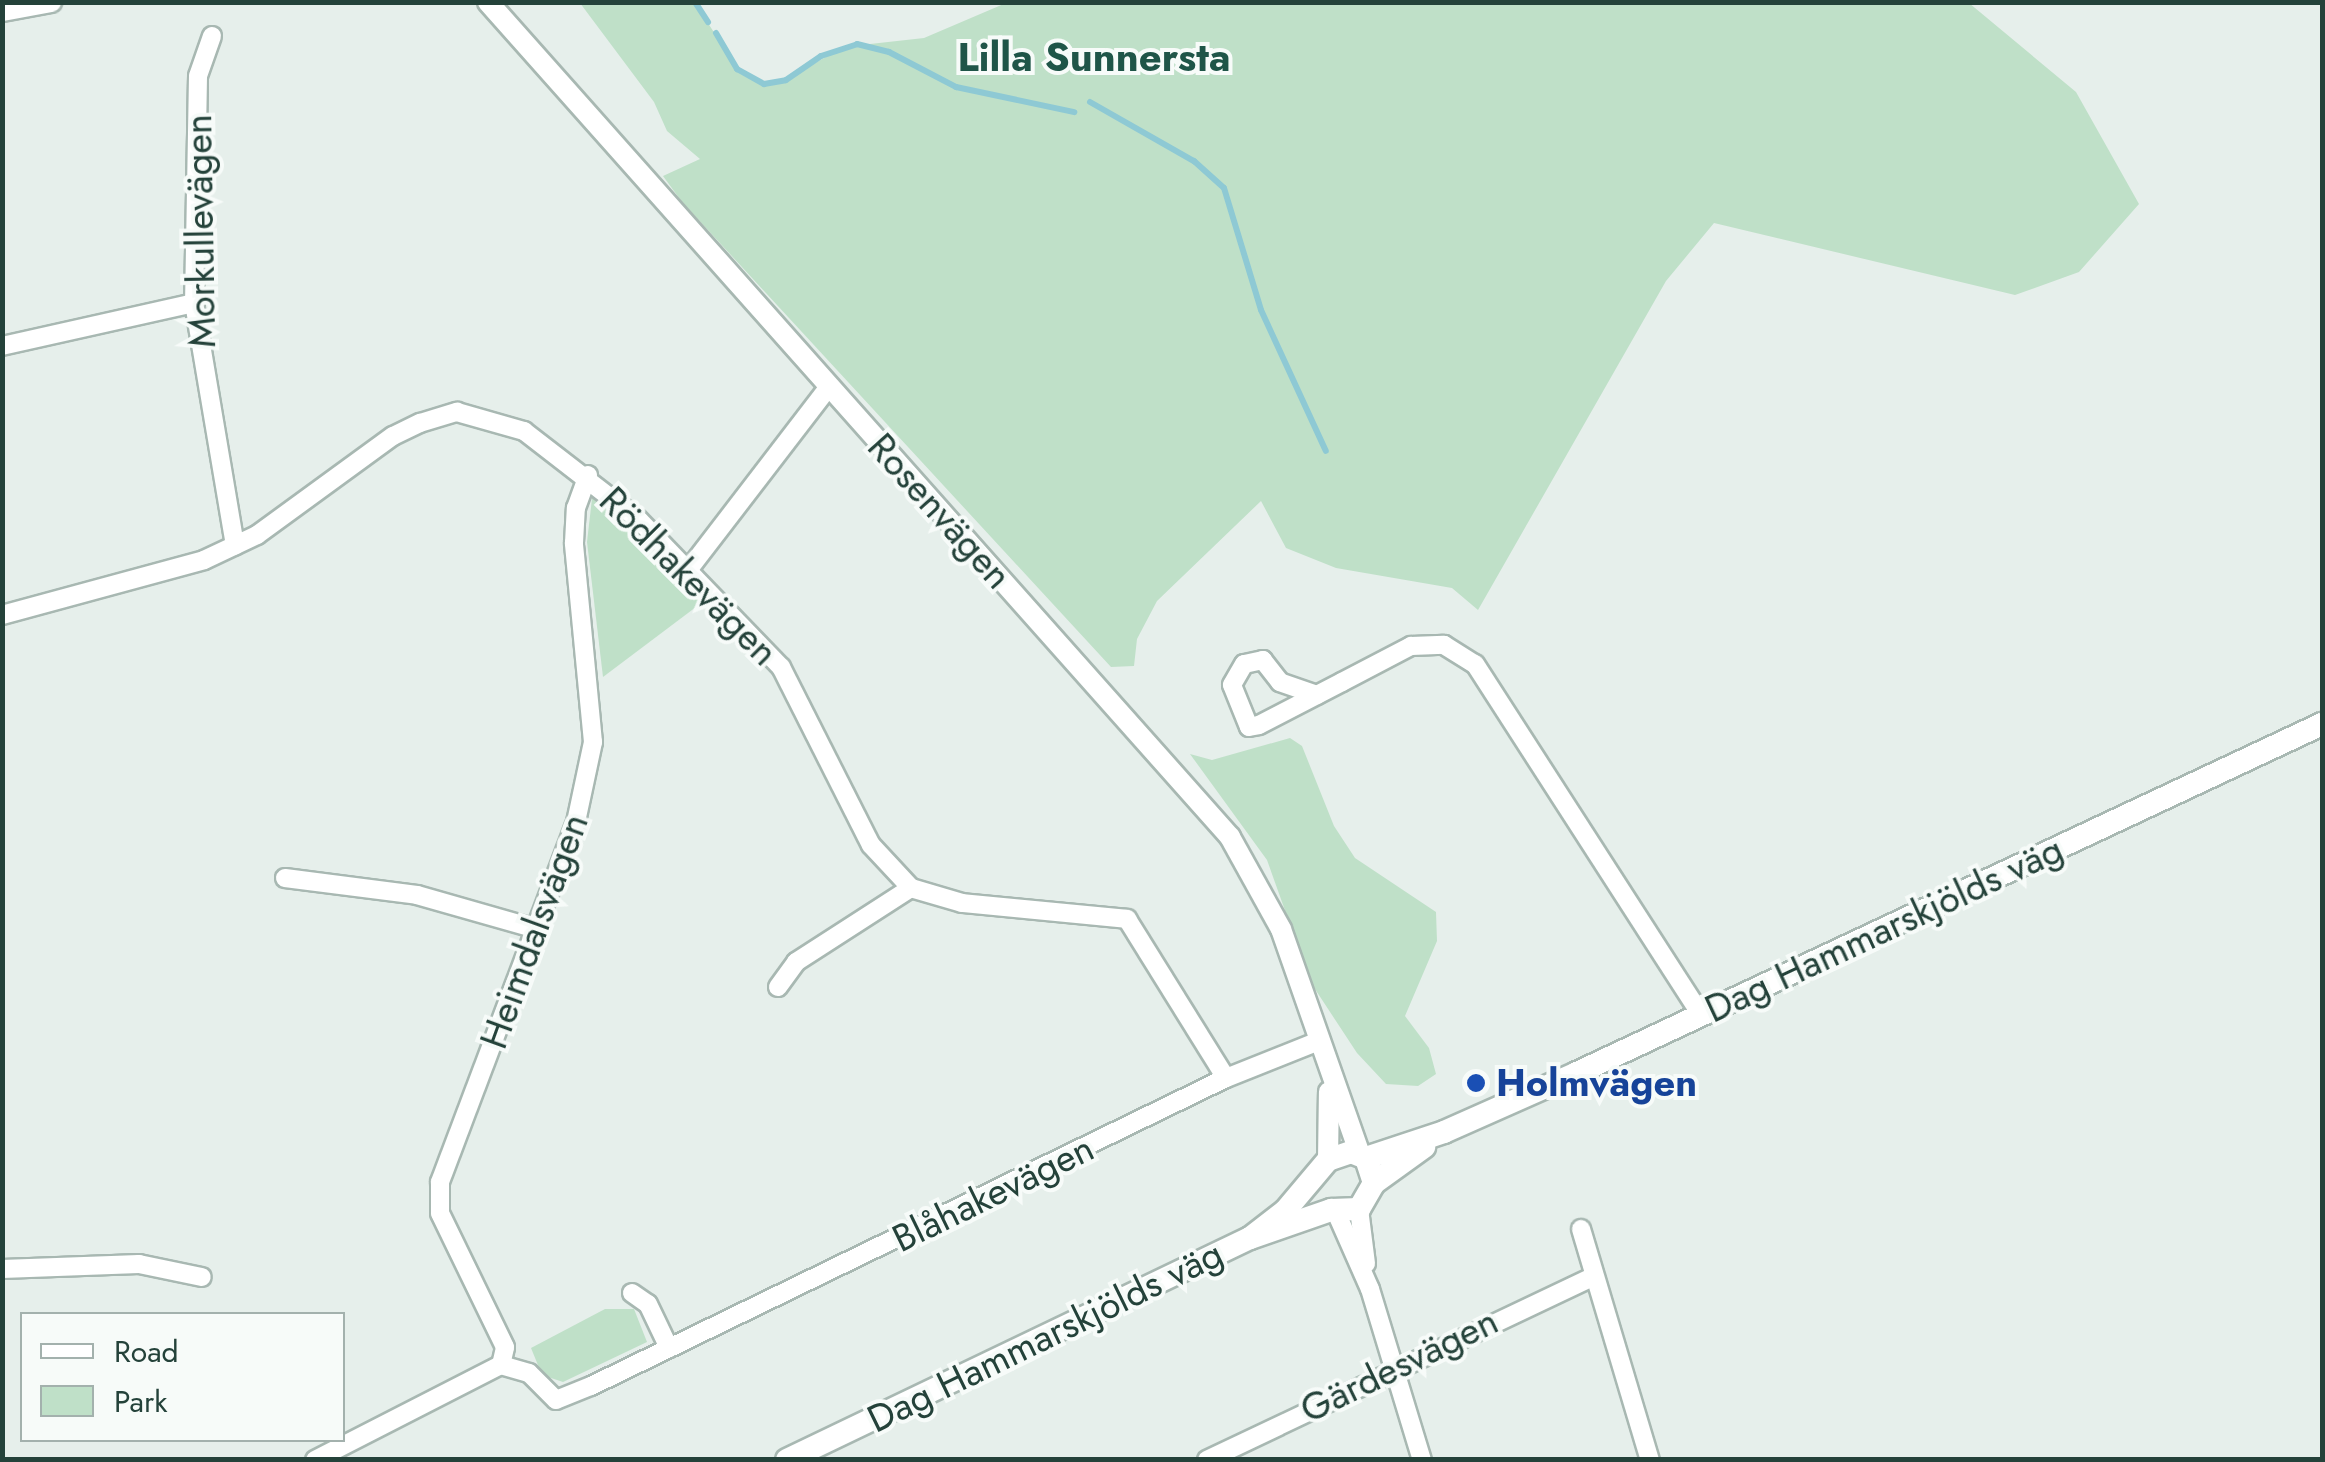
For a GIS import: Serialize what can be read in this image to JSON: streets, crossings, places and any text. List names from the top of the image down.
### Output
{
  "streets": {
    "main road": ["Dag Hammarskjölds väg"],
    "street": [
      "Morkullevägen",
      "Rosenvägen",
      "Rödhakevägen",
      "Heimdalsvägen",
      "Blåhakevägen",
      "Gärdesvägen"
    ]
  },
  "crossings": [
    ["Morkullevägen", "Rödhakevägen"],
    ["Rosenvägen", "Dag Hammarskjölds väg"],
    ["Rosenvägen", "Blåhakevägen"],
    ["Rödhakevägen", "Heimdalsvägen"],
    ["Heimdalsvägen", "Blåhakevägen"]
  ],
  "districts": ["Lilla Sunnersta"],
  "places": ["Holmvägen"],
  "legend": ["Road", "Park"]
}
